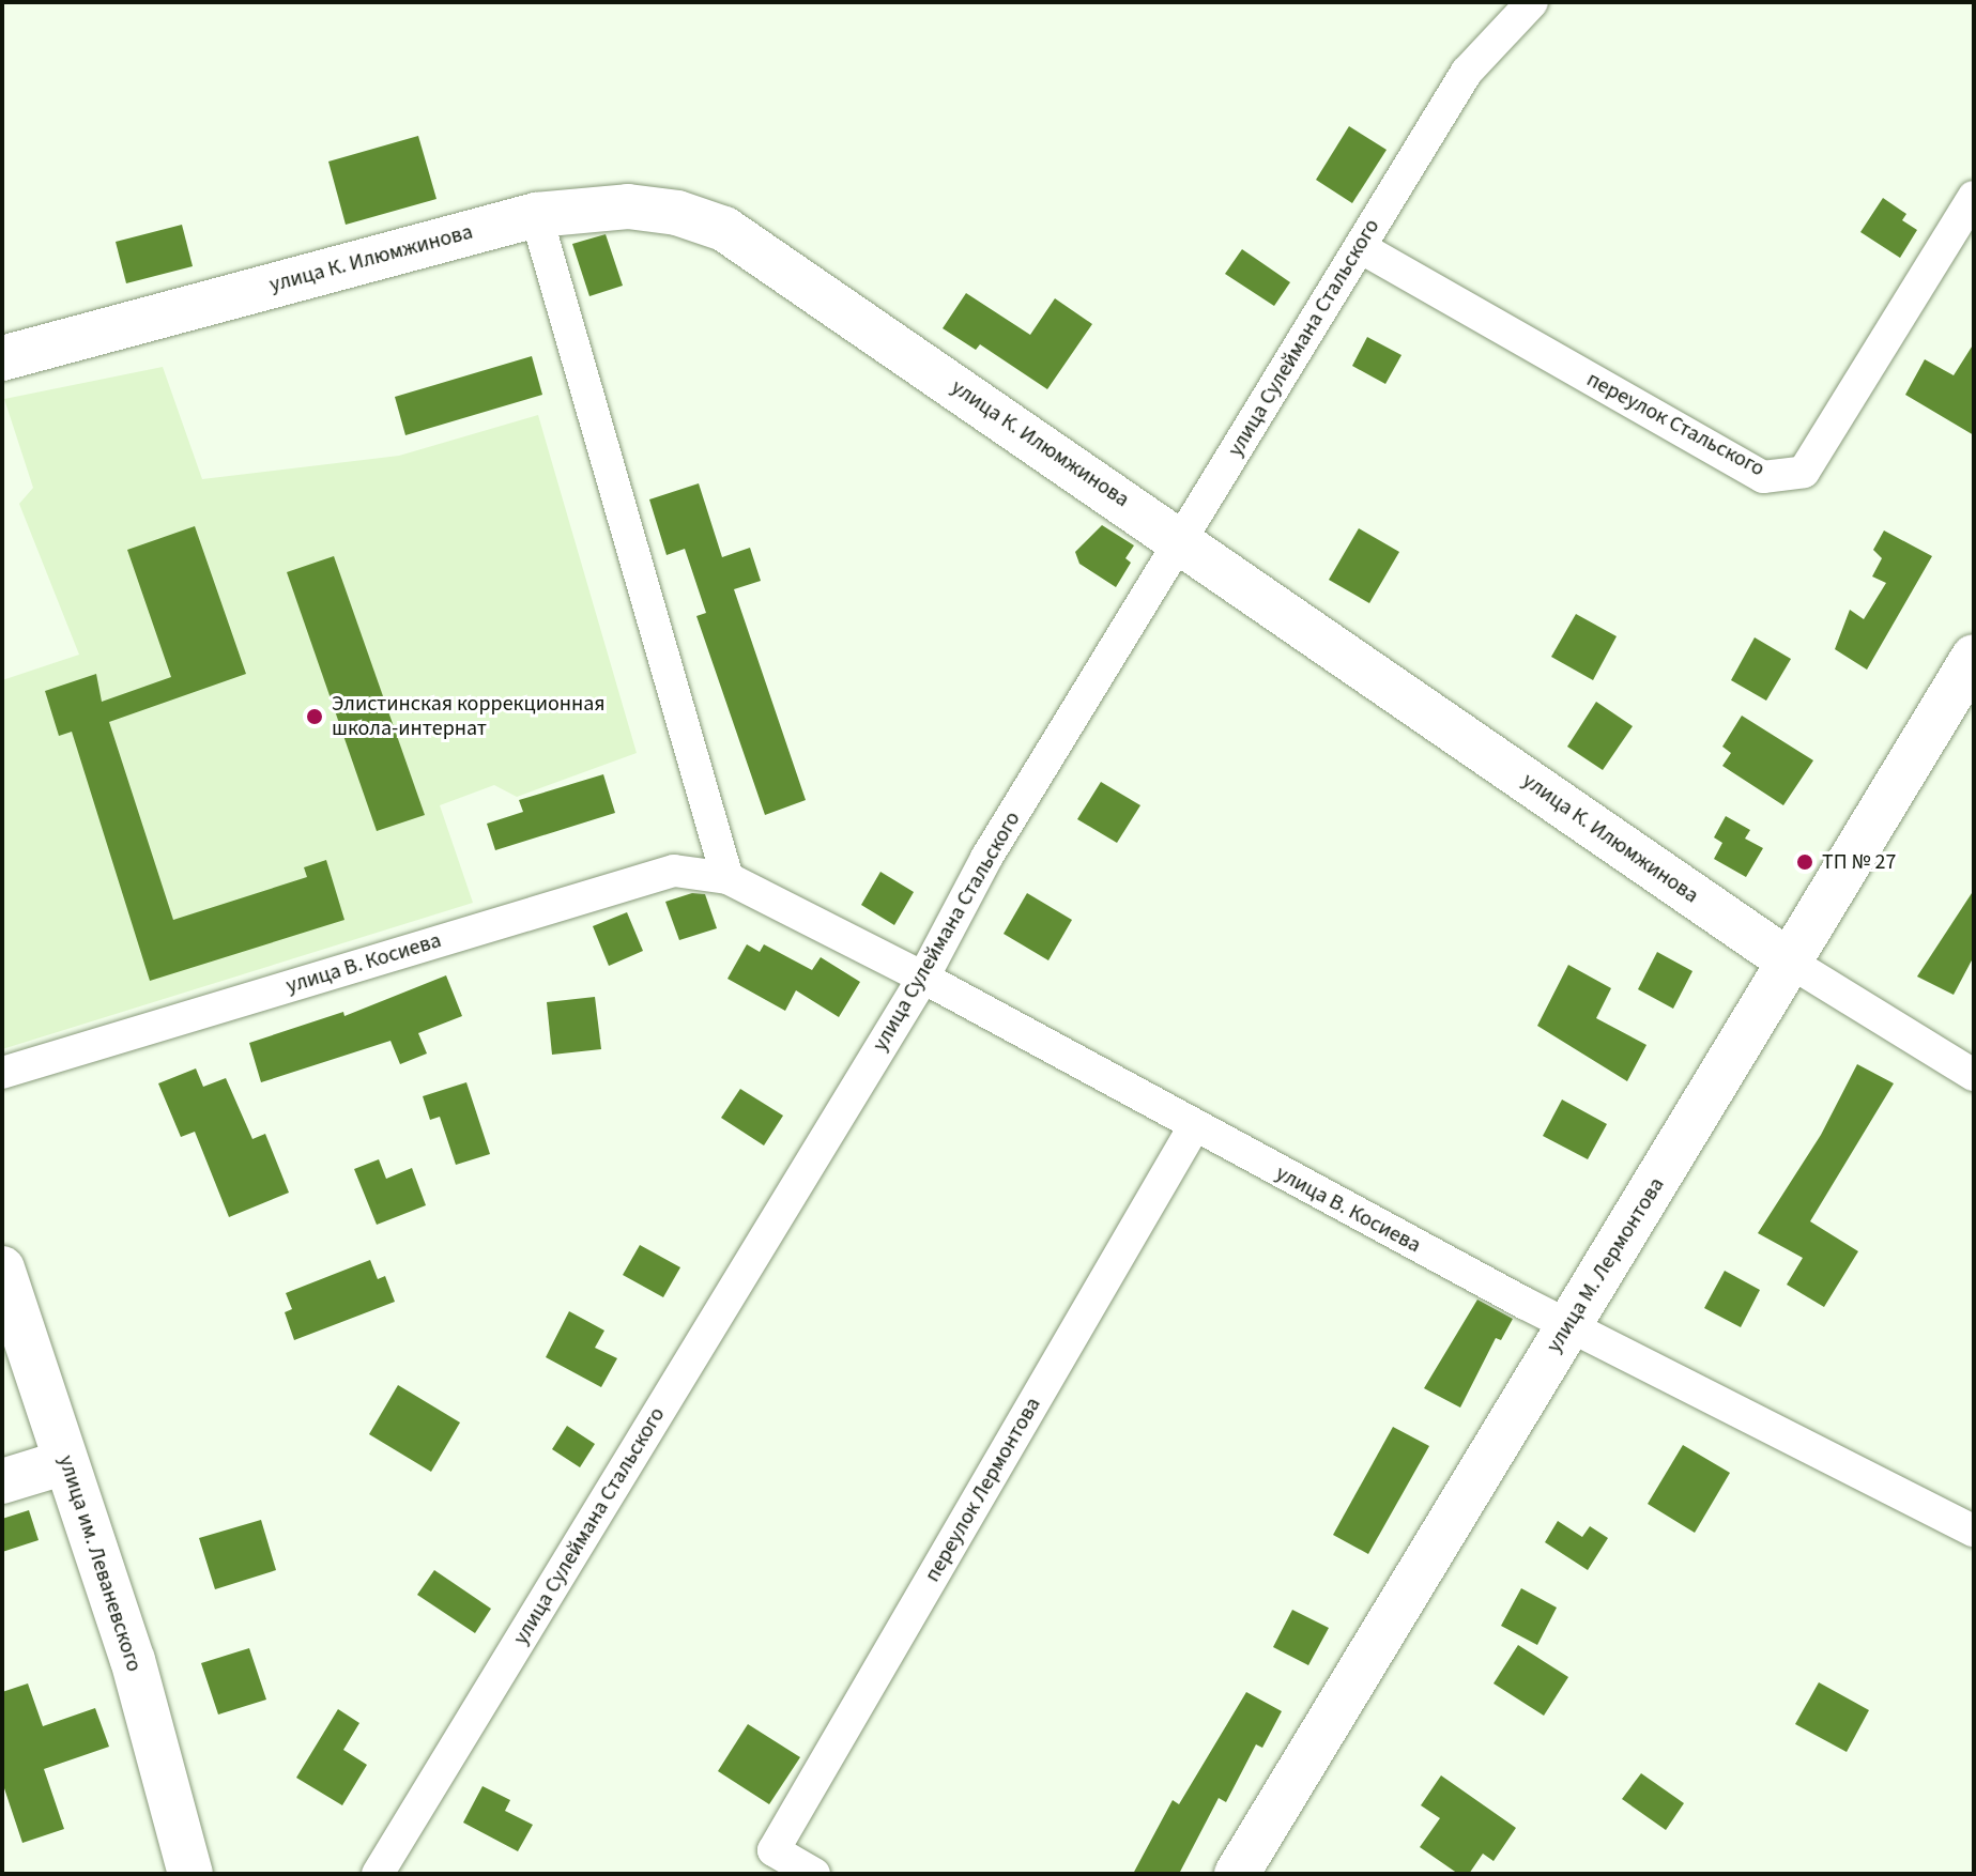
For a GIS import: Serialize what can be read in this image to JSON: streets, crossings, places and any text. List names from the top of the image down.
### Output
{
  "streets": {
    "street": [
      "улица К. Илюмжинова",
      "улица Сулеймана Стальского",
      "переулок Стальского",
      "улица В. Косиева",
      "улица М. Лермонтова",
      "переулок Лермонтова",
      "улица им. Леваневского"
    ]
  },
  "crossings": [
    ["улица К. Илюмжинова", "улица Сулеймана Стальского"],
    ["улица К. Илюмжинова", "улица М. Лермонтова"],
    ["улица Сулеймана Стальского", "переулок Стальского"],
    ["улица Сулеймана Стальского", "улица В. Косиева"],
    ["улица В. Косиева", "улица М. Лермонтова"],
    ["улица В. Косиева", "переулок Лермонтова"]
  ],
  "places": ["Элистинская коррекционная школа-интернат", "ТП № 27"]
}
